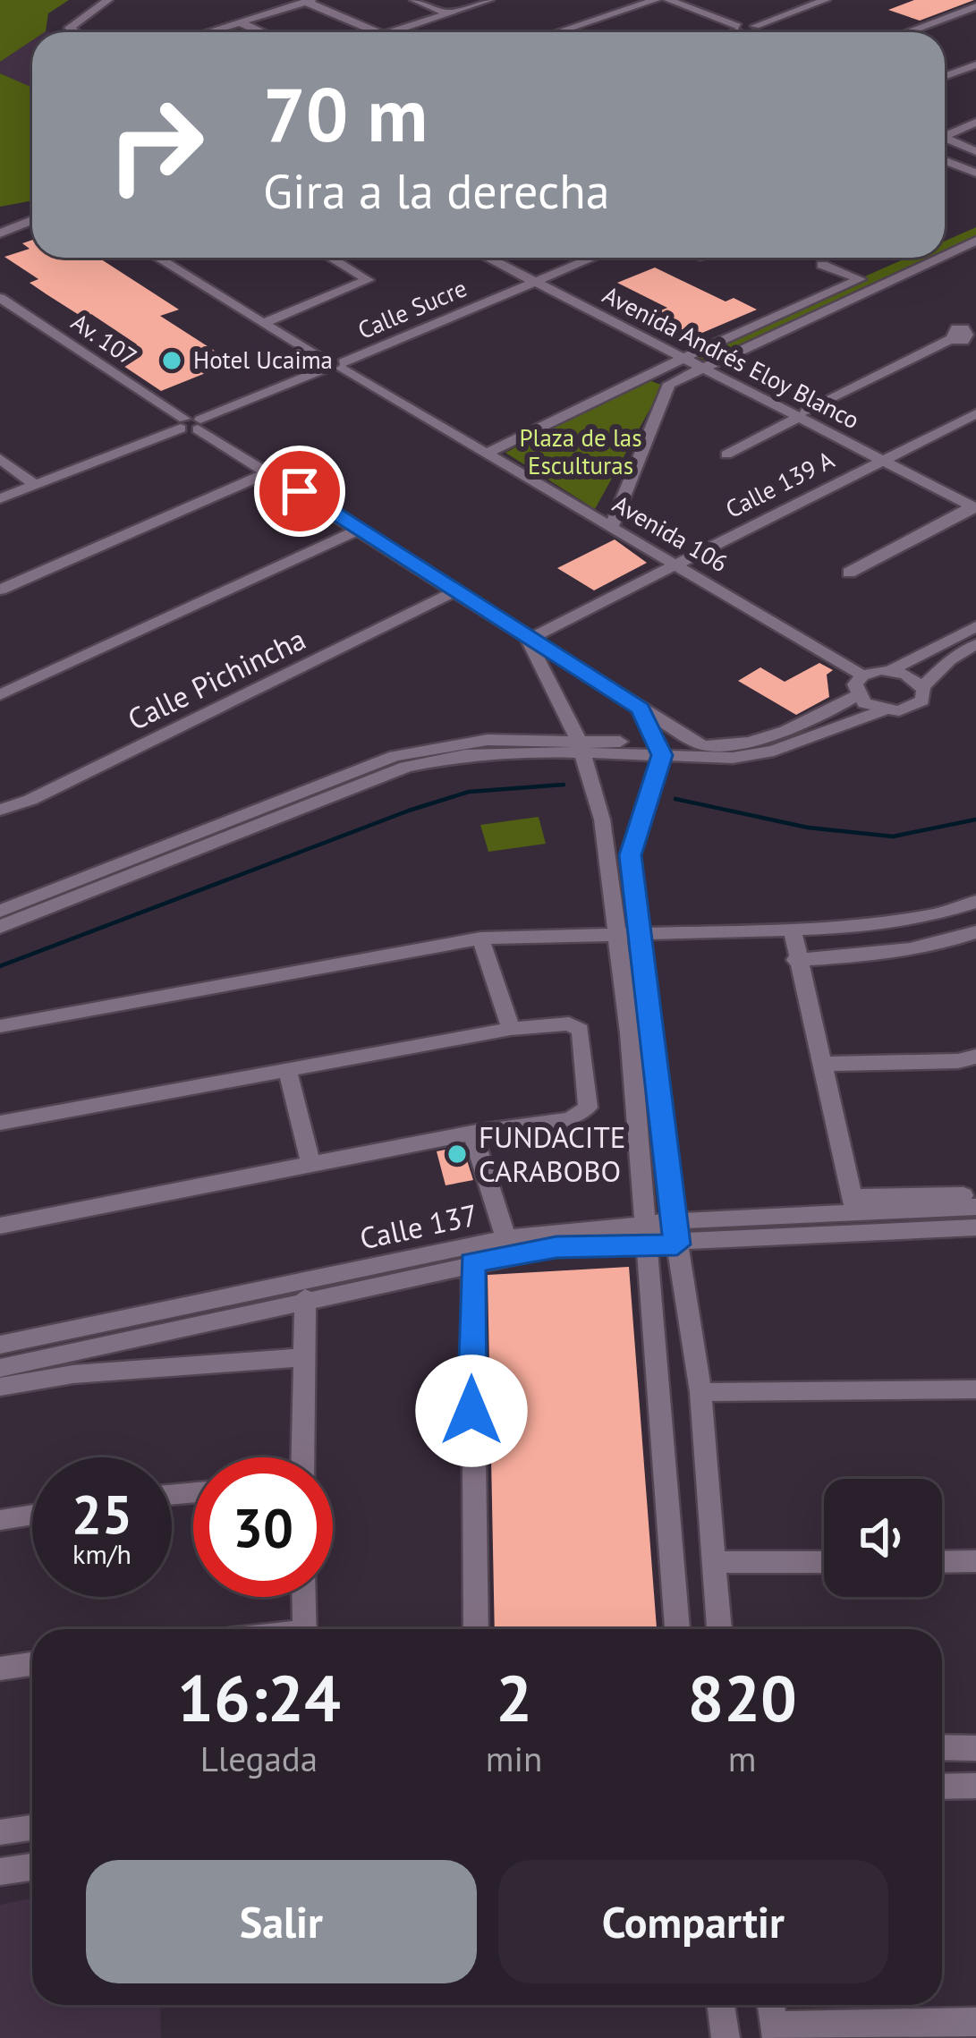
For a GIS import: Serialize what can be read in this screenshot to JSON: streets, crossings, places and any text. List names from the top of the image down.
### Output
{
  "streets": {
    "street": [
      "Calle Sucre",
      "Av. 107",
      "Avenida Andrés Eloy Blanco",
      "Calle 139 A",
      "Avenida 106",
      "Calle Pichincha",
      "Calle 137"
    ]
  },
  "crossings": [
    ["Calle Sucre", "Av. 107"],
    ["Calle Sucre", "Avenida Andrés Eloy Blanco"],
    ["Calle Sucre", "Avenida 106"],
    ["Av. 107", "Calle 139 A"],
    ["Av. 107", "Calle Pichincha"],
    ["Avenida Andrés Eloy Blanco", "Calle 139 A"],
    ["Calle 139 A", "Avenida 106"]
  ],
  "parks": ["Plaza de las Esculturas"],
  "places": ["Hotel Ucaima", "FUNDACITE CARABOBO"],
  "page": {
    "turn": ["70 m", "Gira a la derecha"],
    "speed": "25 km/h",
    "limit": "30",
    "eta": [
      "16:24",
      "Llegada",
      "2",
      "min",
      "820",
      "m"
    ],
    "buttons": ["Salir", "Compartir"]
  }
}
